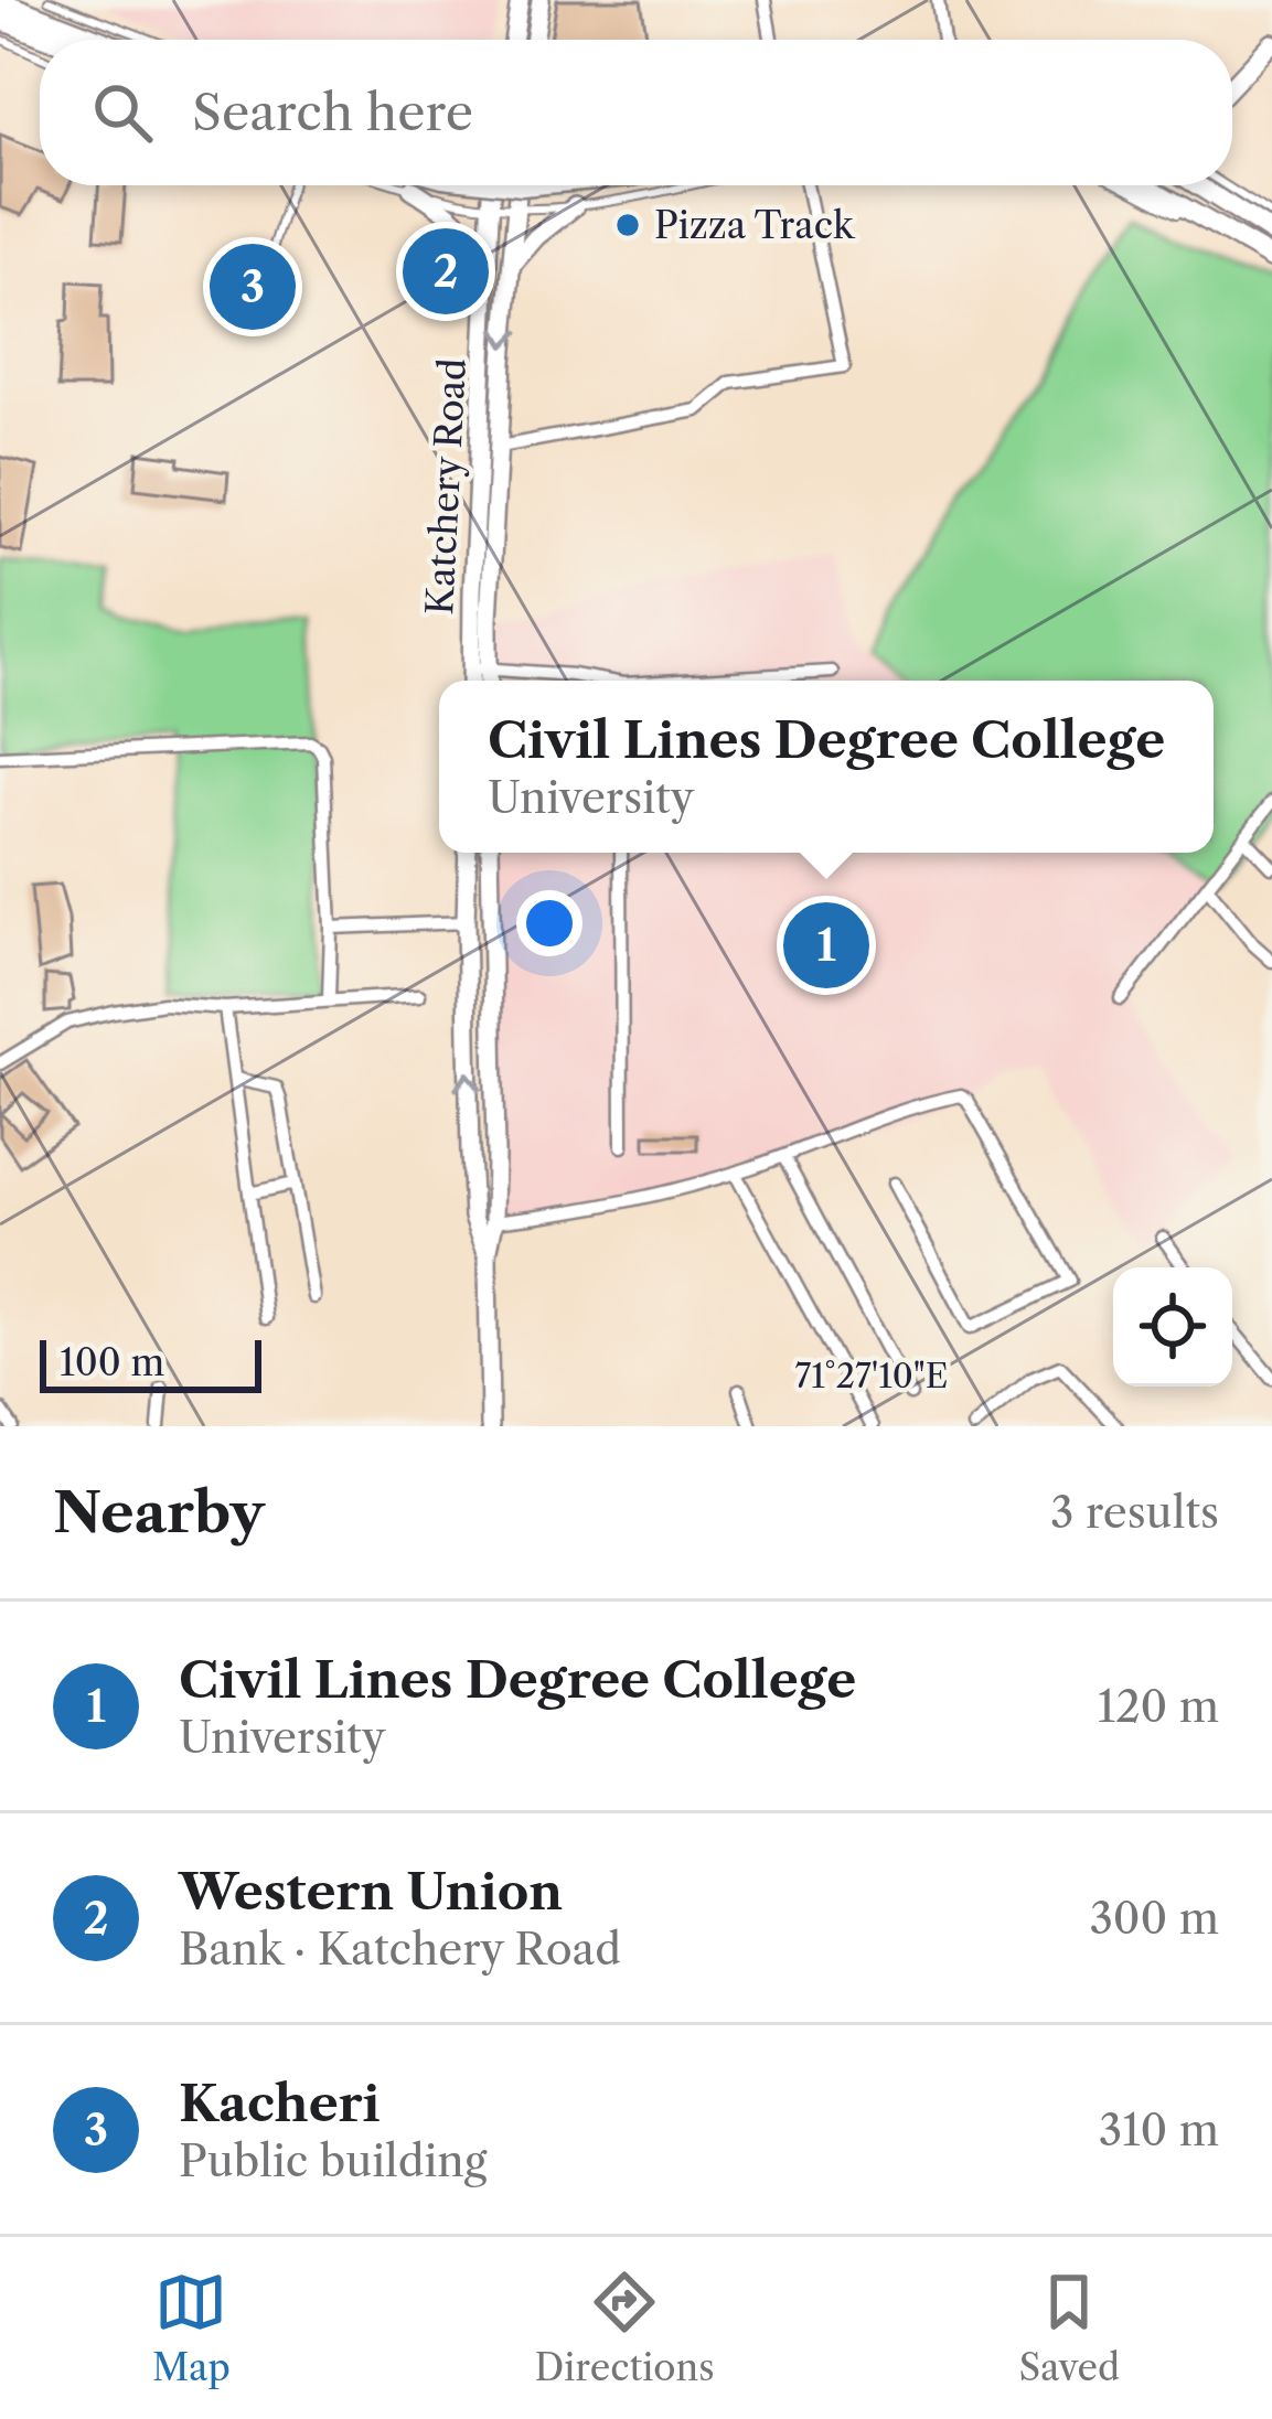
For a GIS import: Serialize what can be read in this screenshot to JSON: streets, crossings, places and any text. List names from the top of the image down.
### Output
{
  "streets": {
    "main road": ["Katchery Road"]
  },
  "places": ["Pizza Track"],
  "scale_bar": "100 m",
  "page": {
    "search": "Search here",
    "pins": ["2", "3", "1"],
    "popup": ["Civil Lines Degree College", "University"],
    "scale": "100 m",
    "heading": ["Nearby", "3 results"],
    "list": [
      {
        "mark": "1",
        "name": "Civil Lines Degree College",
        "note": "University",
        "value": "120 m"
      },
      {
        "mark": "2",
        "name": "Western Union",
        "note": "Bank · Katchery Road",
        "value": "300 m"
      },
      {
        "mark": "3",
        "name": "Kacheri",
        "note": "Public building",
        "value": "310 m"
      }
    ],
    "nav": ["Map", "Directions", "Saved"]
  },
  "coordinates": ["71°27'10\"E"]
}
